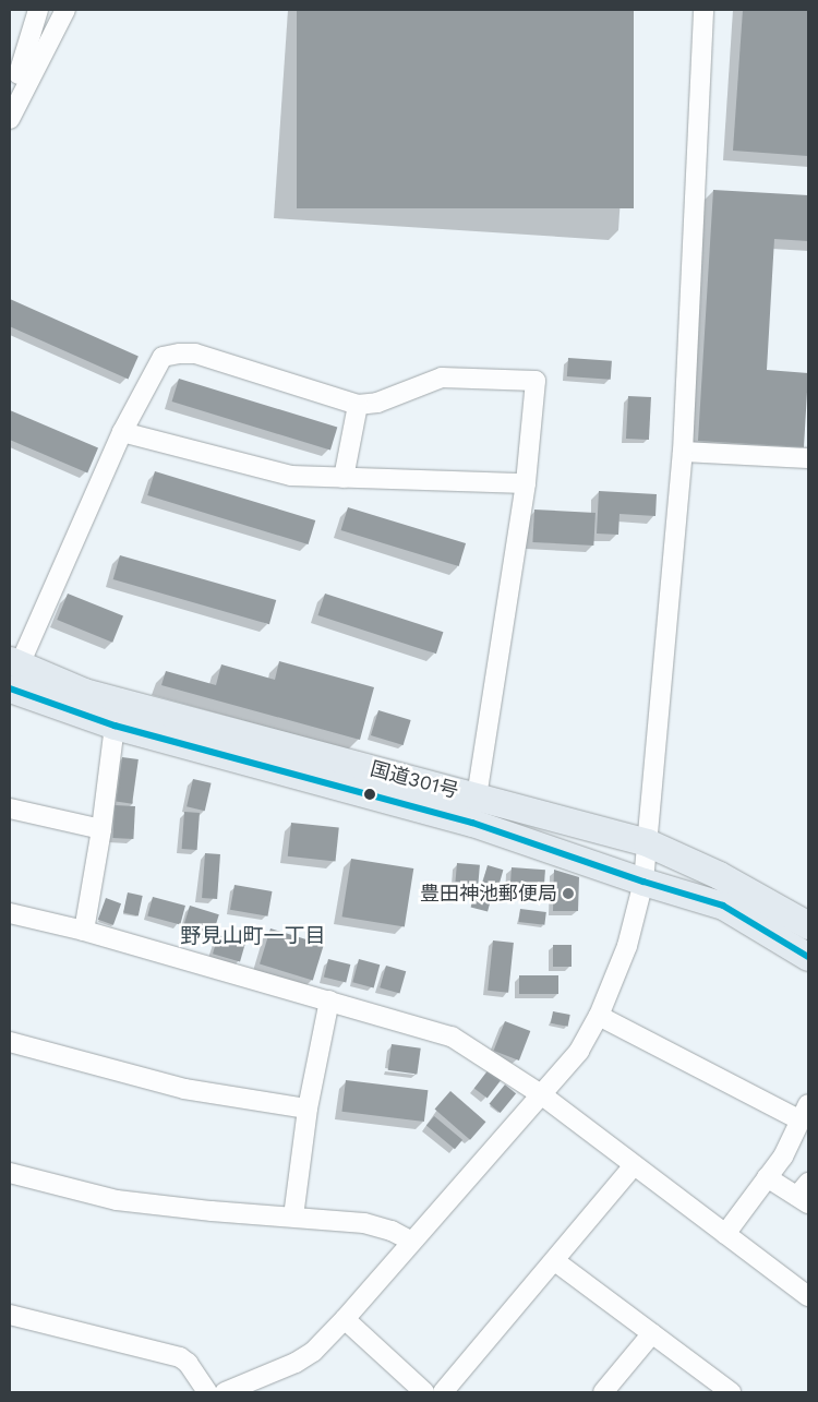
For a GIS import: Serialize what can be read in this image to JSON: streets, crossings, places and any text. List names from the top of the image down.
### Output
{
  "streets": {
    "highway": ["国道301号"]
  },
  "districts": ["野見山町一丁目"],
  "places": ["豊田神池郵便局"]
}
